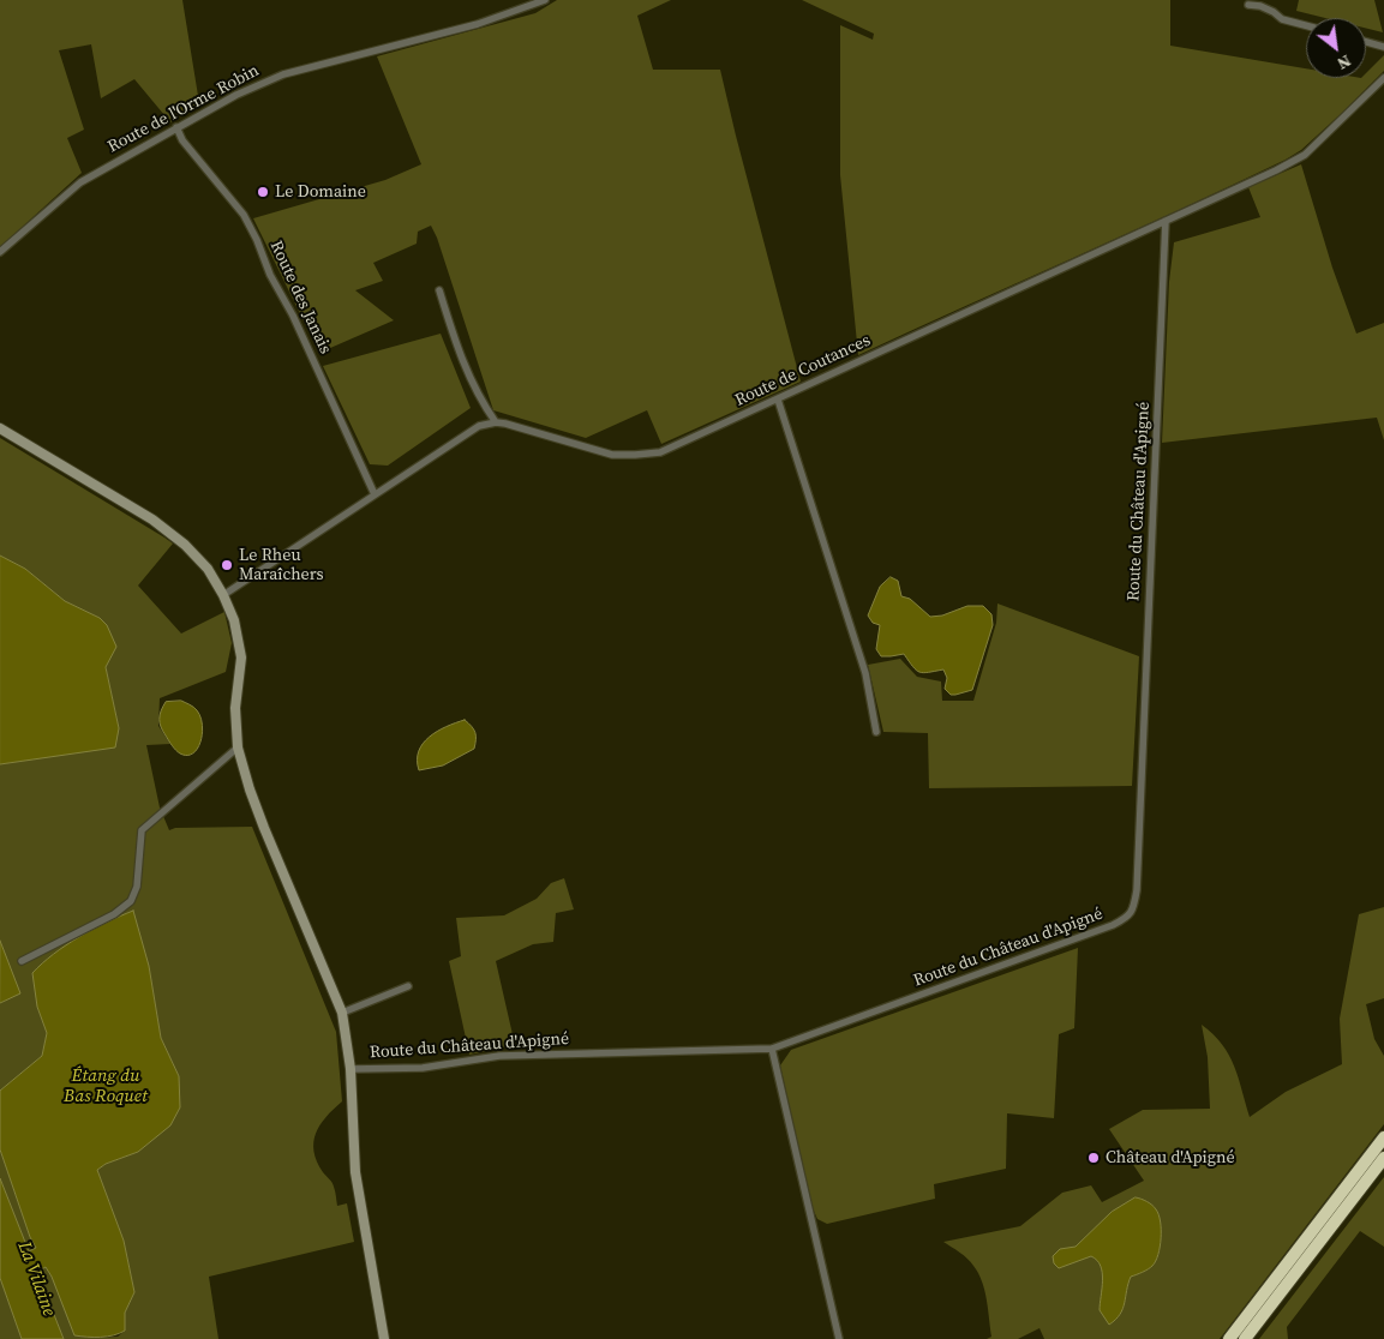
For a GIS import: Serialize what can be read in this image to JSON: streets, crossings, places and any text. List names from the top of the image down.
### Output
{
  "streets": {
    "street": [
      "Route de l'Orme Robin",
      "Route des Janais",
      "Route de Coutances",
      "Route du Château d'Apigné"
    ]
  },
  "crossings": [
    ["Route de l'Orme Robin", "Route des Janais"],
    ["Route de Coutances", "Route du Château d'Apigné"]
  ],
  "water": ["Étang du Bas Roquet", "La Vilaine"],
  "places": ["Le Domaine", "Le Rheu Maraîchers", "Château d'Apigné"],
  "north": "bottom right"
}
